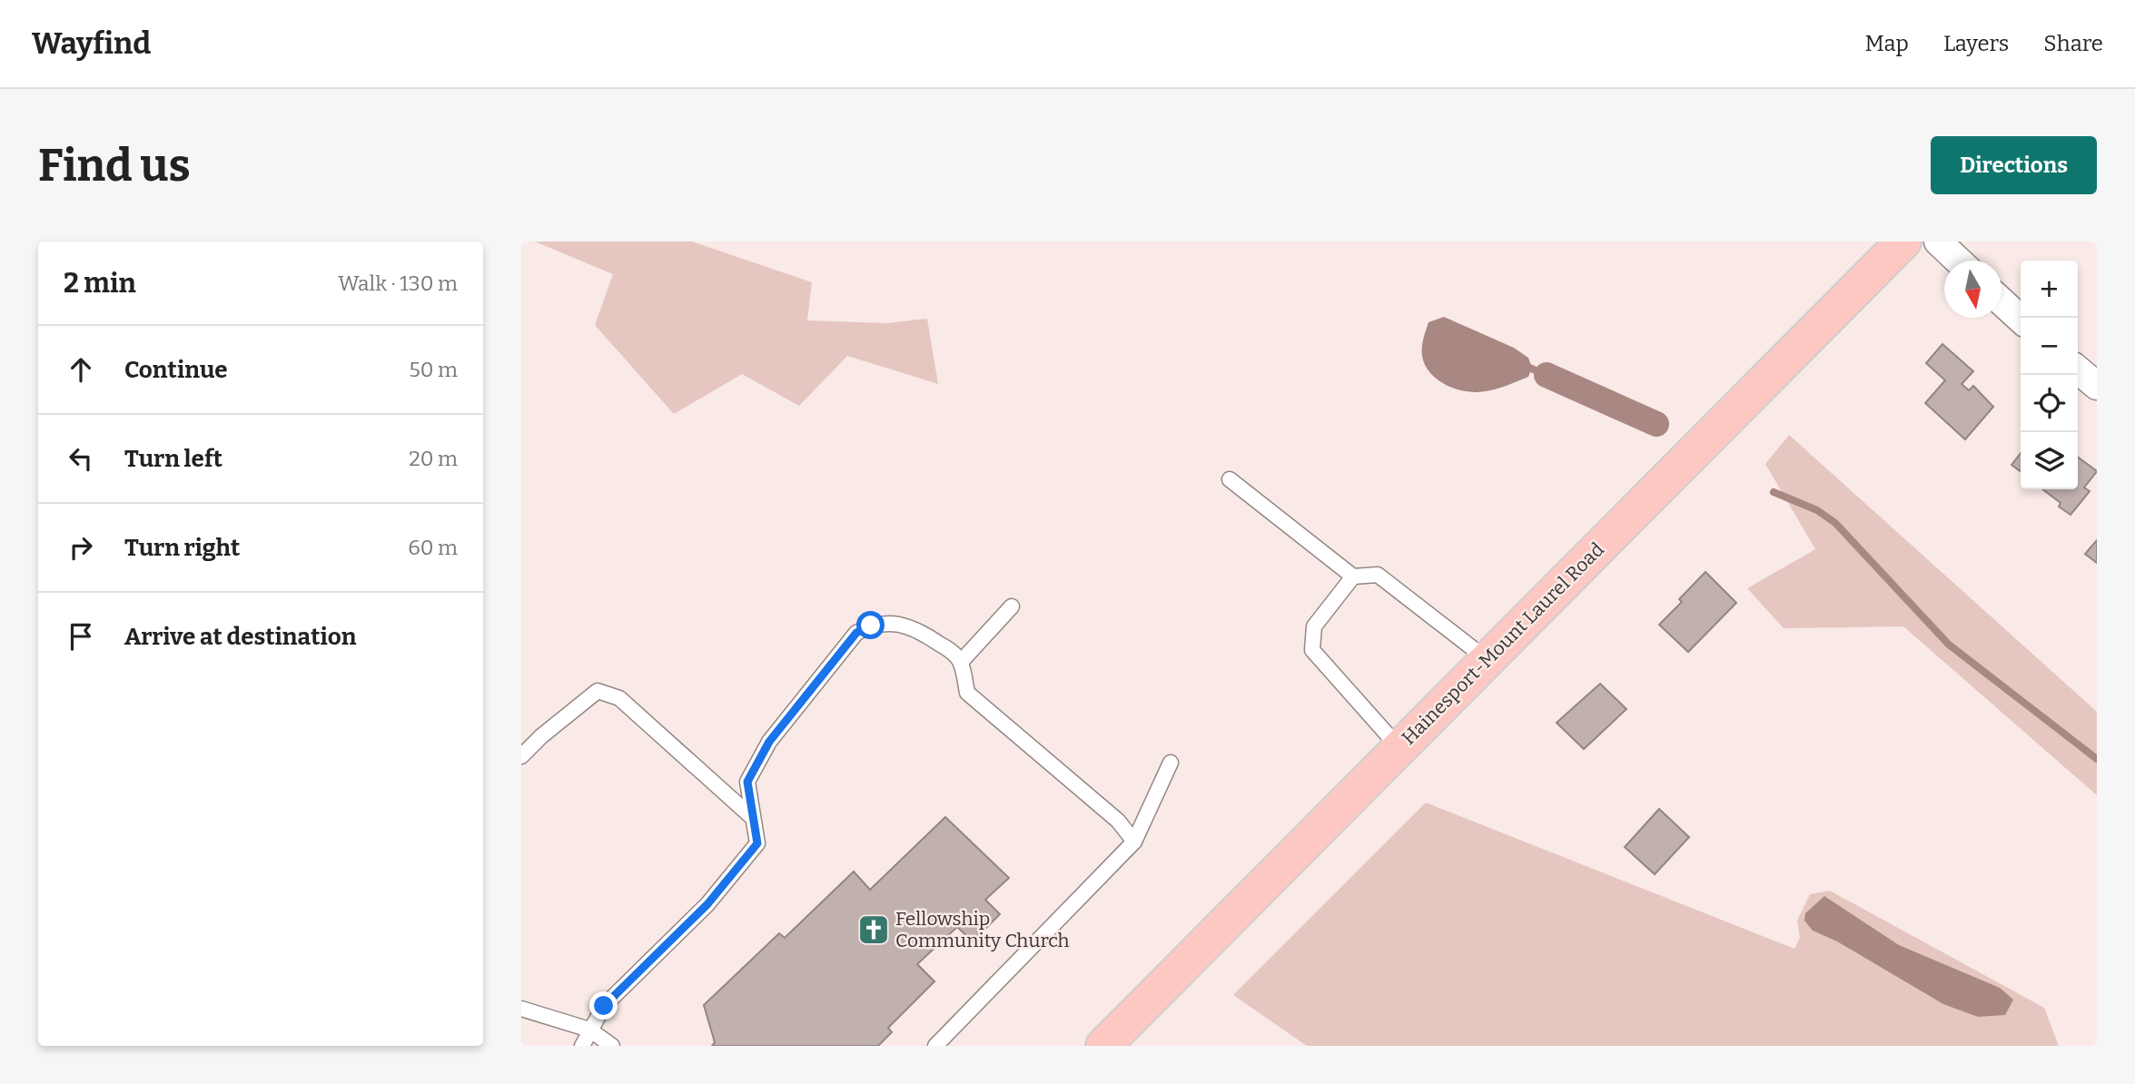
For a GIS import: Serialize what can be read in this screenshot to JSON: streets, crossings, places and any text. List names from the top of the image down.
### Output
{
  "streets": {
    "main road": ["Hainesport-Mount Laurel Road"]
  },
  "places": {
    "church": ["Fellowship Community Church"]
  },
  "north": "bottom",
  "page": {
    "header": "Wayfind",
    "nav": ["Map", "Layers", "Share"],
    "buttons": "Directions",
    "title": "Find us",
    "heading": ["2 min", "Walk · 130 m"],
    "map_buttons": ["+", "−"],
    "list": [
      ["Continue", "50 m"],
      ["Turn left", "20 m"],
      ["Turn right", "60 m"],
      "Arrive at destination"
    ]
  }
}
